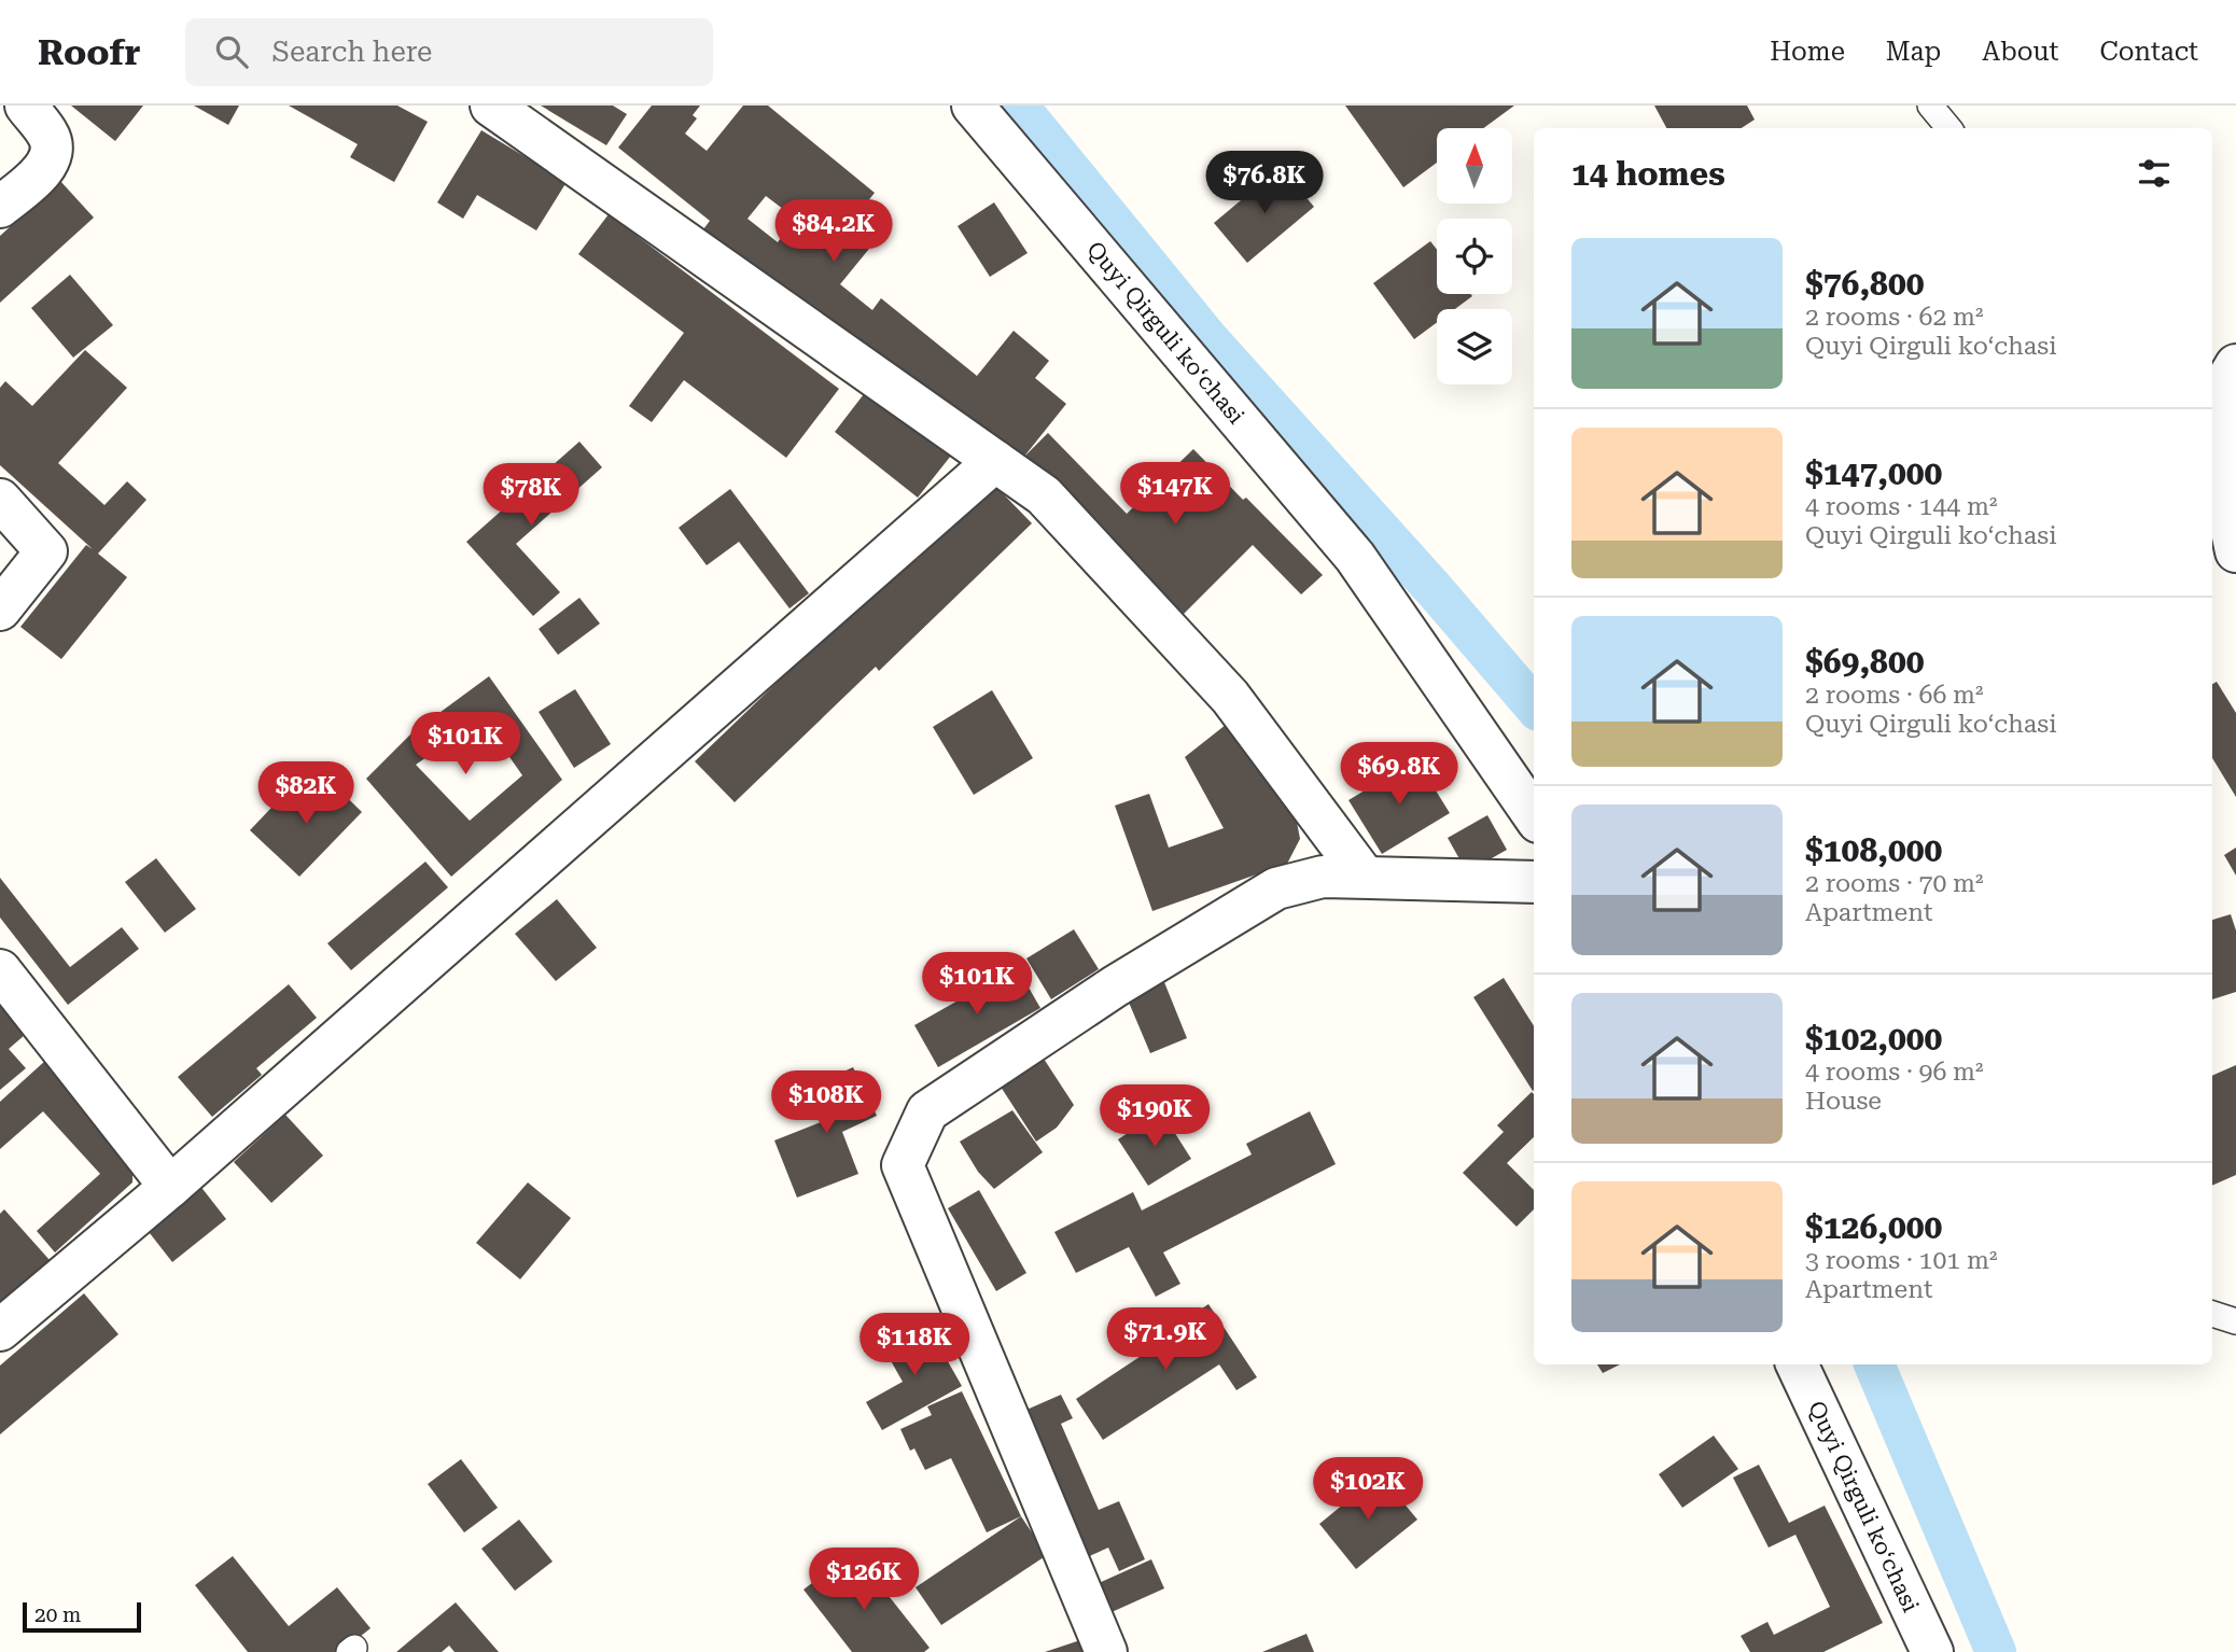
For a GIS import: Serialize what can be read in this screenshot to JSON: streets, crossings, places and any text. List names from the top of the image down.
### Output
{
  "streets": {
    "street": ["Quyi Qirguli koʻchasi"]
  },
  "scale_bar": "20 m",
  "north": "top",
  "page": {
    "header": "Roofr",
    "search": "Search here",
    "nav": [
      "Home",
      "Map",
      "About",
      "Contact"
    ],
    "heading": "14 homes",
    "price": [
      "$76.8K",
      "$84.2K",
      "$147K",
      "$78K",
      "$101K",
      "$69.8K",
      "$82K",
      "$101K",
      "$108K",
      "$190K",
      "$71.9K",
      "$118K",
      "$102K",
      "$126K"
    ],
    "list": [
      {
        "name": "$76,800",
        "note": "2 rooms · 62 m² · Quyi Qirguli koʻchasi"
      },
      {
        "name": "$147,000",
        "note": "4 rooms · 144 m² · Quyi Qirguli koʻchasi"
      },
      {
        "name": "$69,800",
        "note": "2 rooms · 66 m² · Quyi Qirguli koʻchasi"
      },
      {
        "name": "$108,000",
        "note": "2 rooms · 70 m² · Apartment"
      },
      {
        "name": "$102,000",
        "note": "4 rooms · 96 m² · House"
      },
      {
        "name": "$126,000",
        "note": "3 rooms · 101 m² · Apartment"
      }
    ],
    "scale": "20 m"
  }
}
